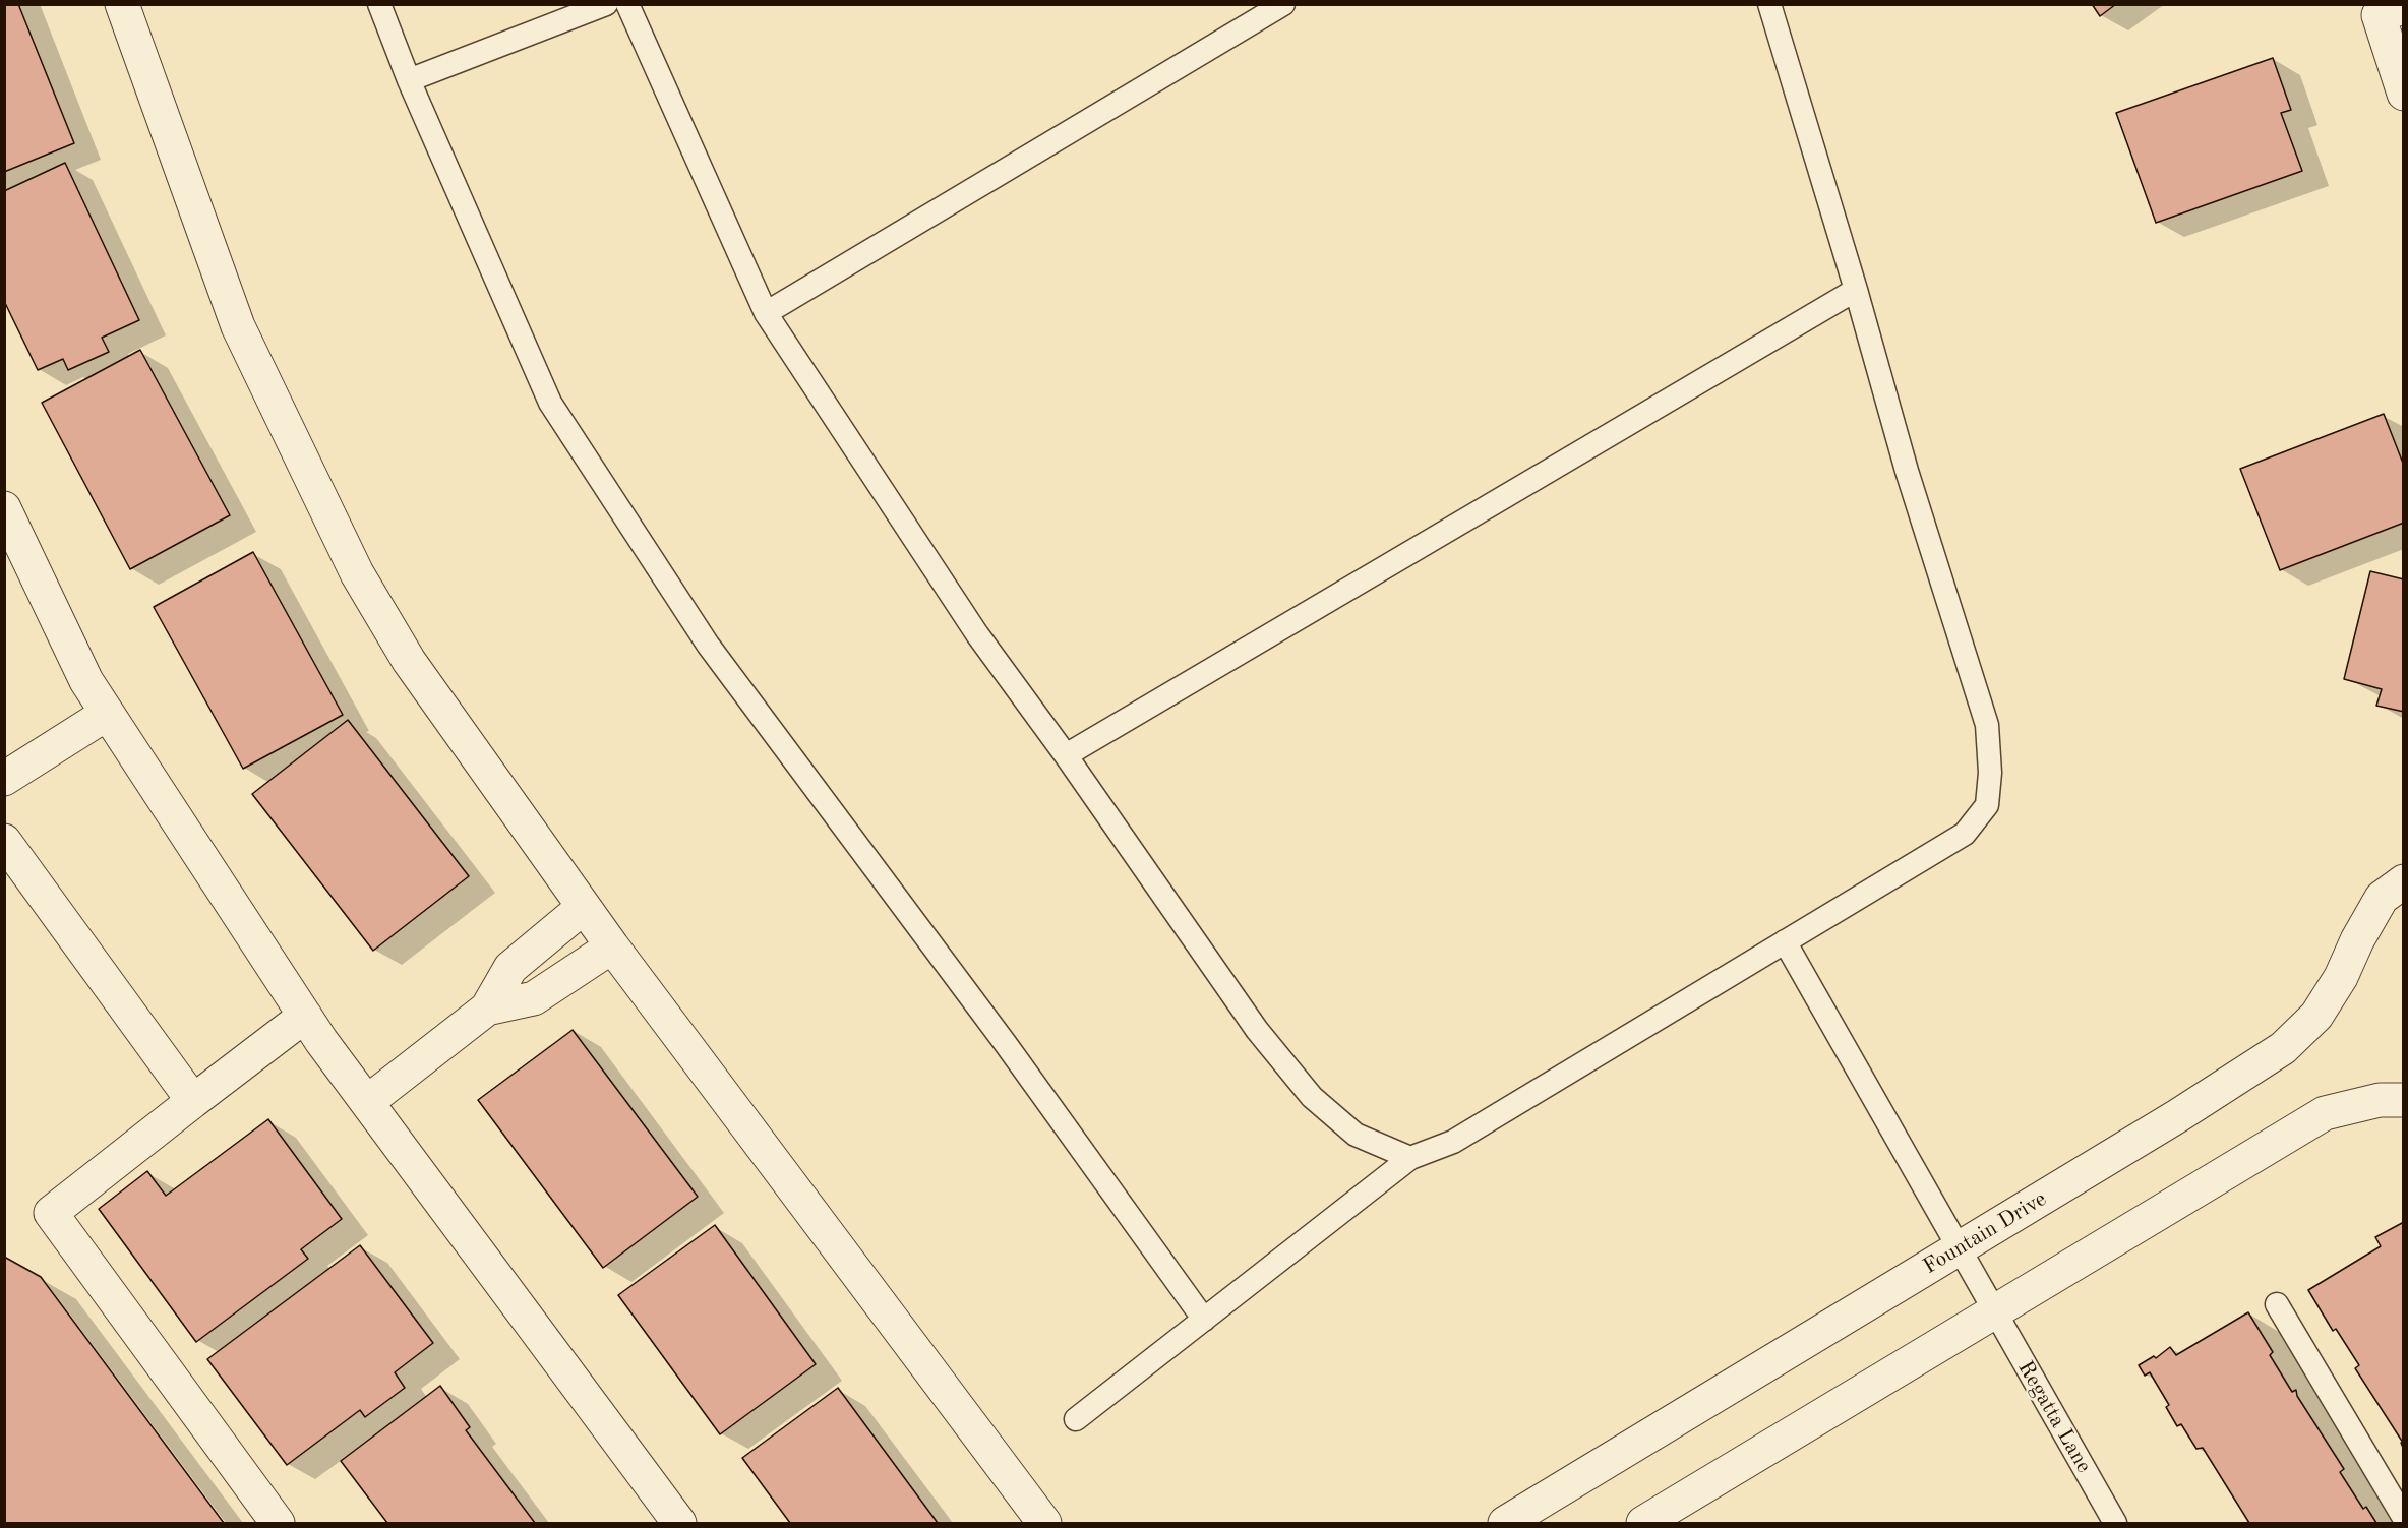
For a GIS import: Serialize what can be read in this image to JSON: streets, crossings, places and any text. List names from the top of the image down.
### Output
{
  "streets": {
    "street": ["Fountain Drive"],
    "lane": ["Regatta Lane"]
  },
  "crossings": [
    ["Fountain Drive", "Regatta Lane"]
  ]
}
